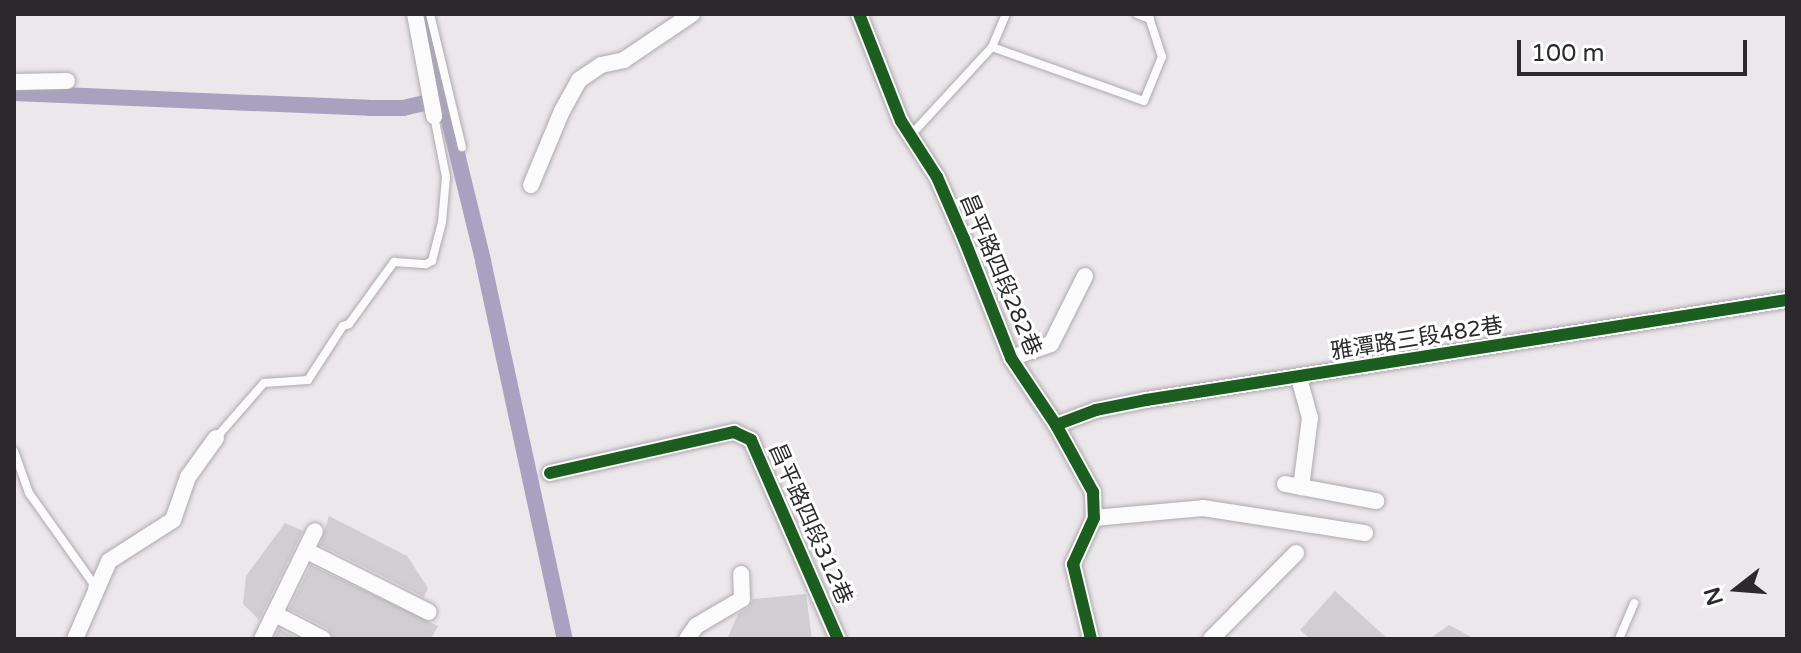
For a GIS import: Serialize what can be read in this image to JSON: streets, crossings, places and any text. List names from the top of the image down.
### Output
{
  "streets": {
    "street": ["昌平路四段282巷", "雅潭路三段482巷", "昌平路四段312巷"]
  },
  "crossings": [
    ["昌平路四段282巷", "雅潭路三段482巷"]
  ],
  "scale_bar": "100 m",
  "north": "left"
}
